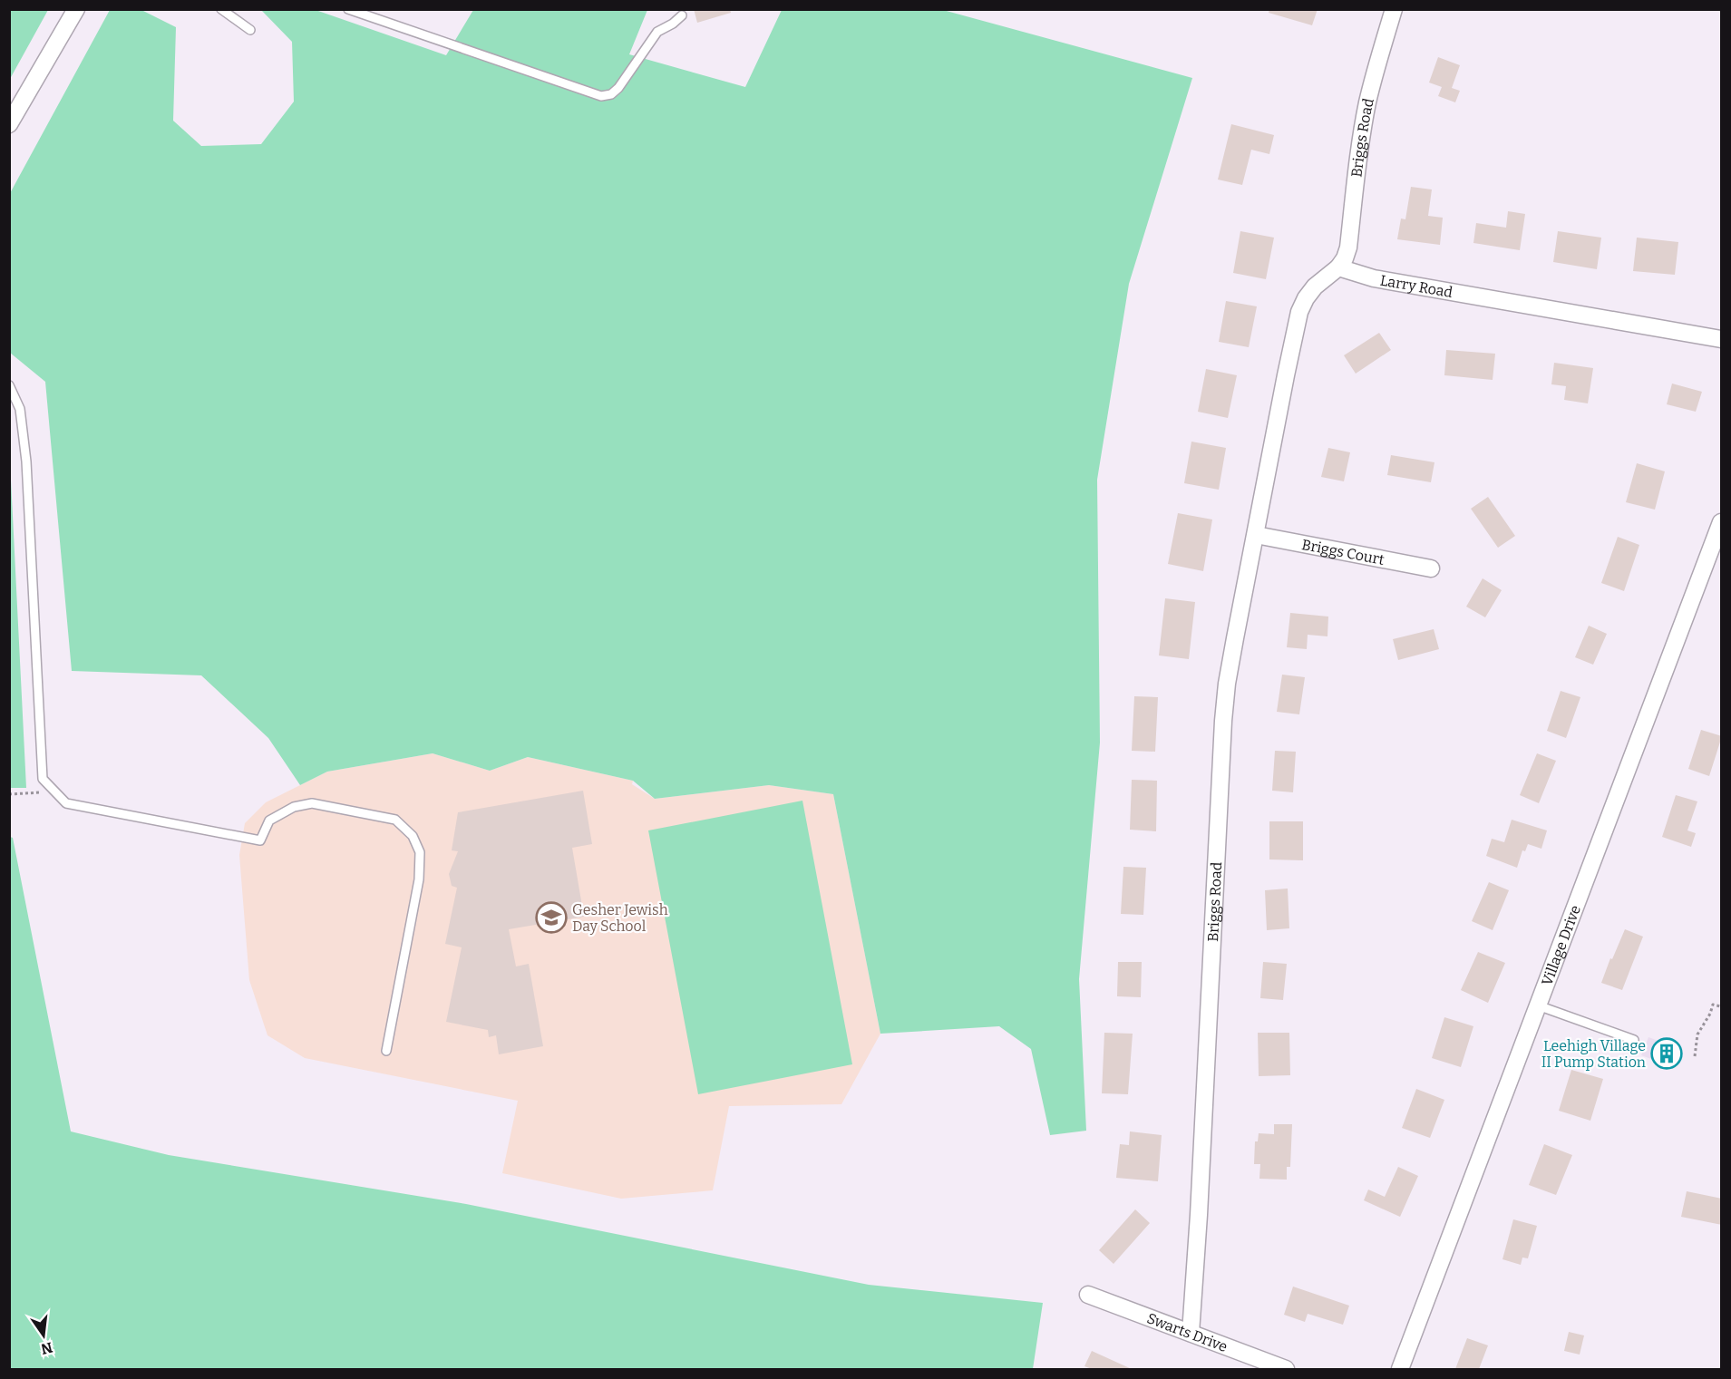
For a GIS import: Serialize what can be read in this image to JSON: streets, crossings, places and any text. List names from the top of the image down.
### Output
{
  "streets": {
    "street": [
      "Briggs Road",
      "Larry Road",
      "Briggs Court",
      "Village Drive",
      "Swarts Drive"
    ]
  },
  "crossings": [
    ["Briggs Road", "Larry Road"],
    ["Briggs Road", "Briggs Court"],
    ["Briggs Road", "Swarts Drive"]
  ],
  "places": {
    "school or university": ["Gesher Jewish Day School"],
    "building": ["Leehigh Village II Pump Station"]
  },
  "north": "bottom"
}
